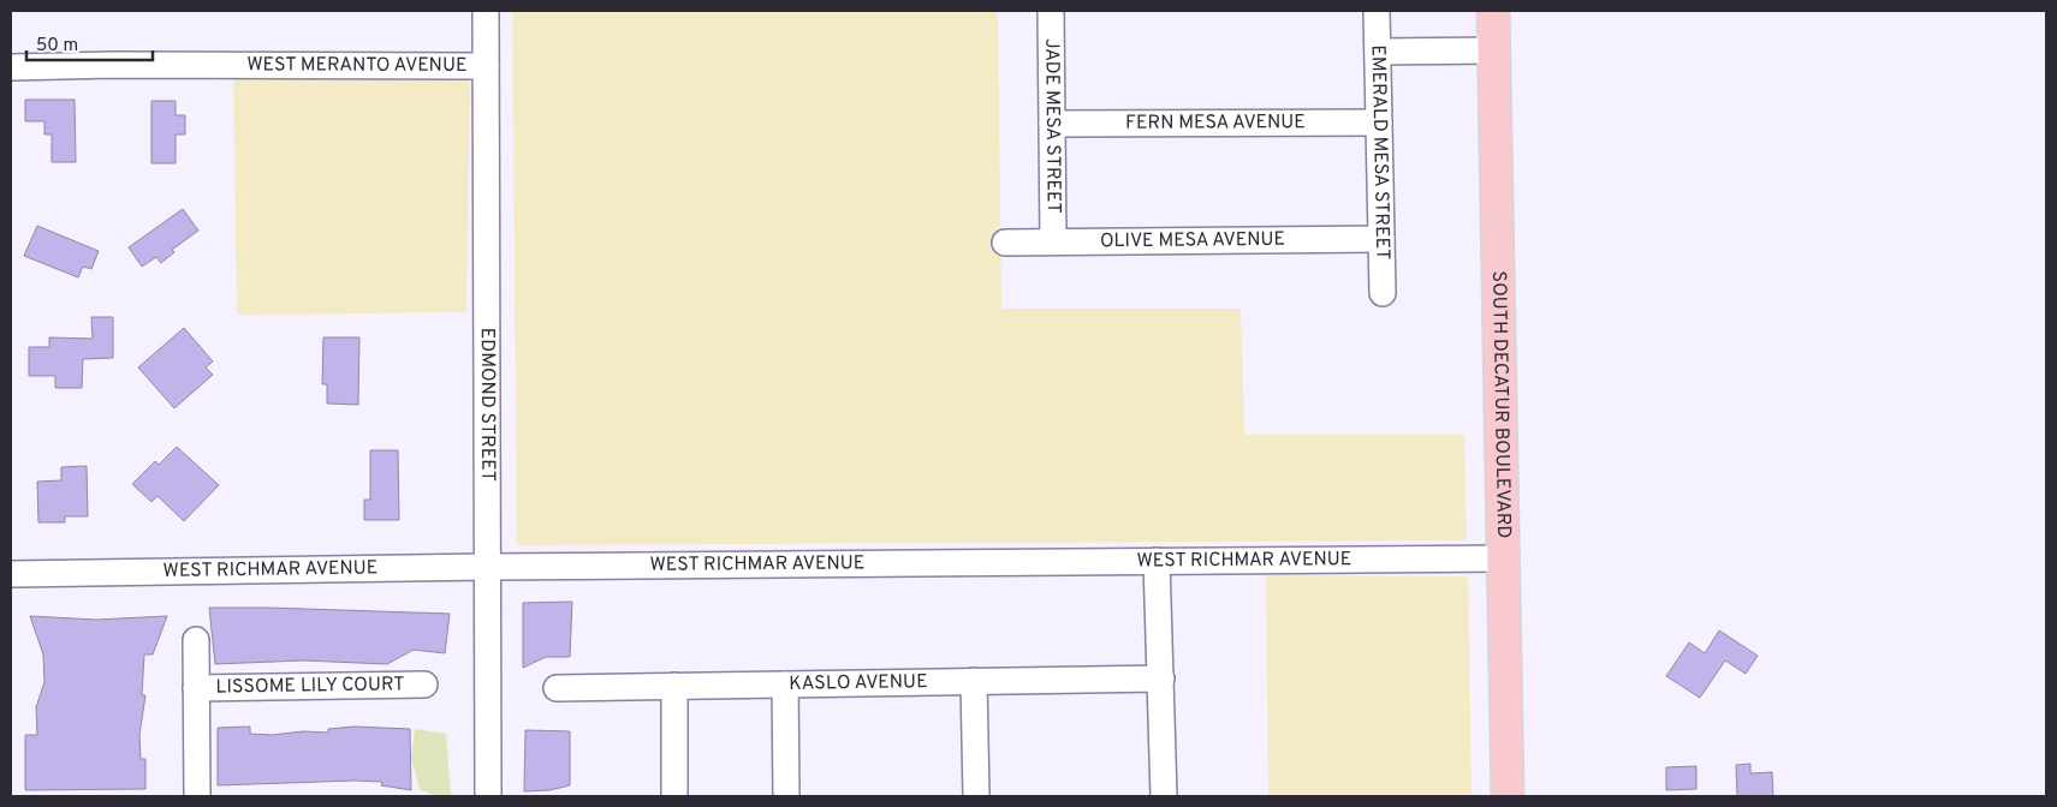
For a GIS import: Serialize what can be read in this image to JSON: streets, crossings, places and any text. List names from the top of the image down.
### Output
{
  "streets": {
    "main road": ["SOUTH DECATUR BOULEVARD"],
    "street": [
      "WEST MERANTO AVENUE",
      "FERN MESA AVENUE",
      "JADE MESA STREET",
      "EMERALD MESA STREET",
      "OLIVE MESA AVENUE",
      "EDMOND STREET",
      "WEST RICHMAR AVENUE",
      "KASLO AVENUE",
      "LISSOME LILY COURT"
    ]
  },
  "crossings": [
    ["WEST MERANTO AVENUE", "EDMOND STREET"],
    ["FERN MESA AVENUE", "JADE MESA STREET"],
    ["FERN MESA AVENUE", "EMERALD MESA STREET"],
    ["JADE MESA STREET", "OLIVE MESA AVENUE"],
    ["EMERALD MESA STREET", "OLIVE MESA AVENUE"],
    ["EDMOND STREET", "WEST RICHMAR AVENUE"],
    ["SOUTH DECATUR BOULEVARD", "WEST RICHMAR AVENUE"]
  ],
  "scale_bar": "50 m"
}
